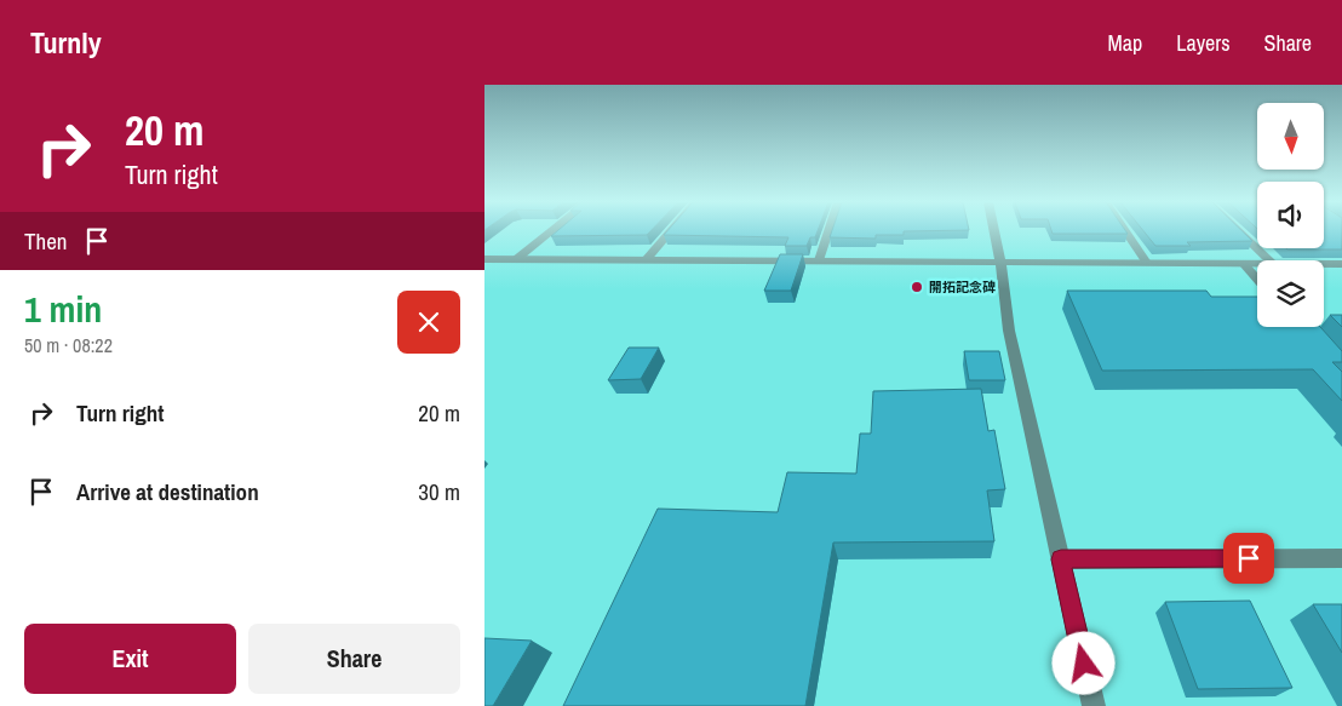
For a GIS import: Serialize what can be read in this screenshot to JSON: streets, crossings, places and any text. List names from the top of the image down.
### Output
{
  "places": ["開拓記念碑"],
  "north": "bottom",
  "page": {
    "header": "Turnly",
    "nav": ["Map", "Layers", "Share"],
    "turn": ["20 m", "Turn right"],
    "then": "Then",
    "heading": ["1 min", "50 m · 08:22"],
    "list": [
      {
        "name": "Turn right",
        "value": "20 m"
      },
      {
        "name": "Arrive at destination",
        "value": "30 m"
      }
    ],
    "buttons": ["Exit", "Share"]
  }
}
